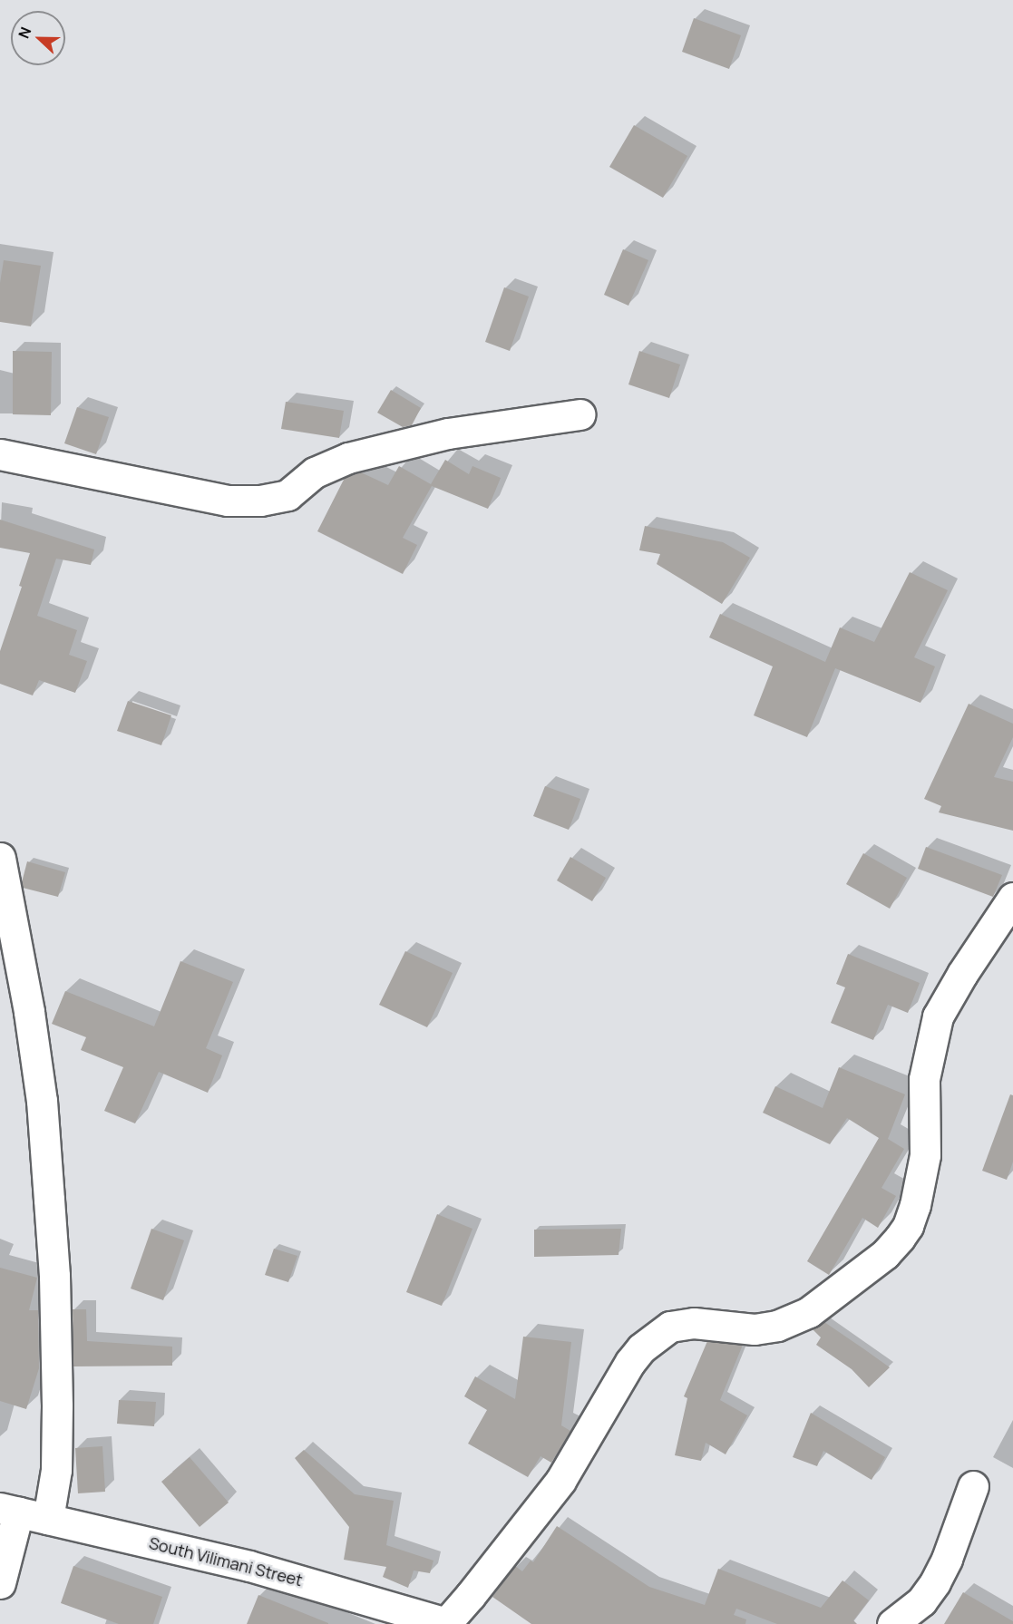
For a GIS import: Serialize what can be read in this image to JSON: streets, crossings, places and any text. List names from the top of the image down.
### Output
{
  "streets": {
    "street": ["South Vilimani Street"]
  },
  "north": "left"
}
